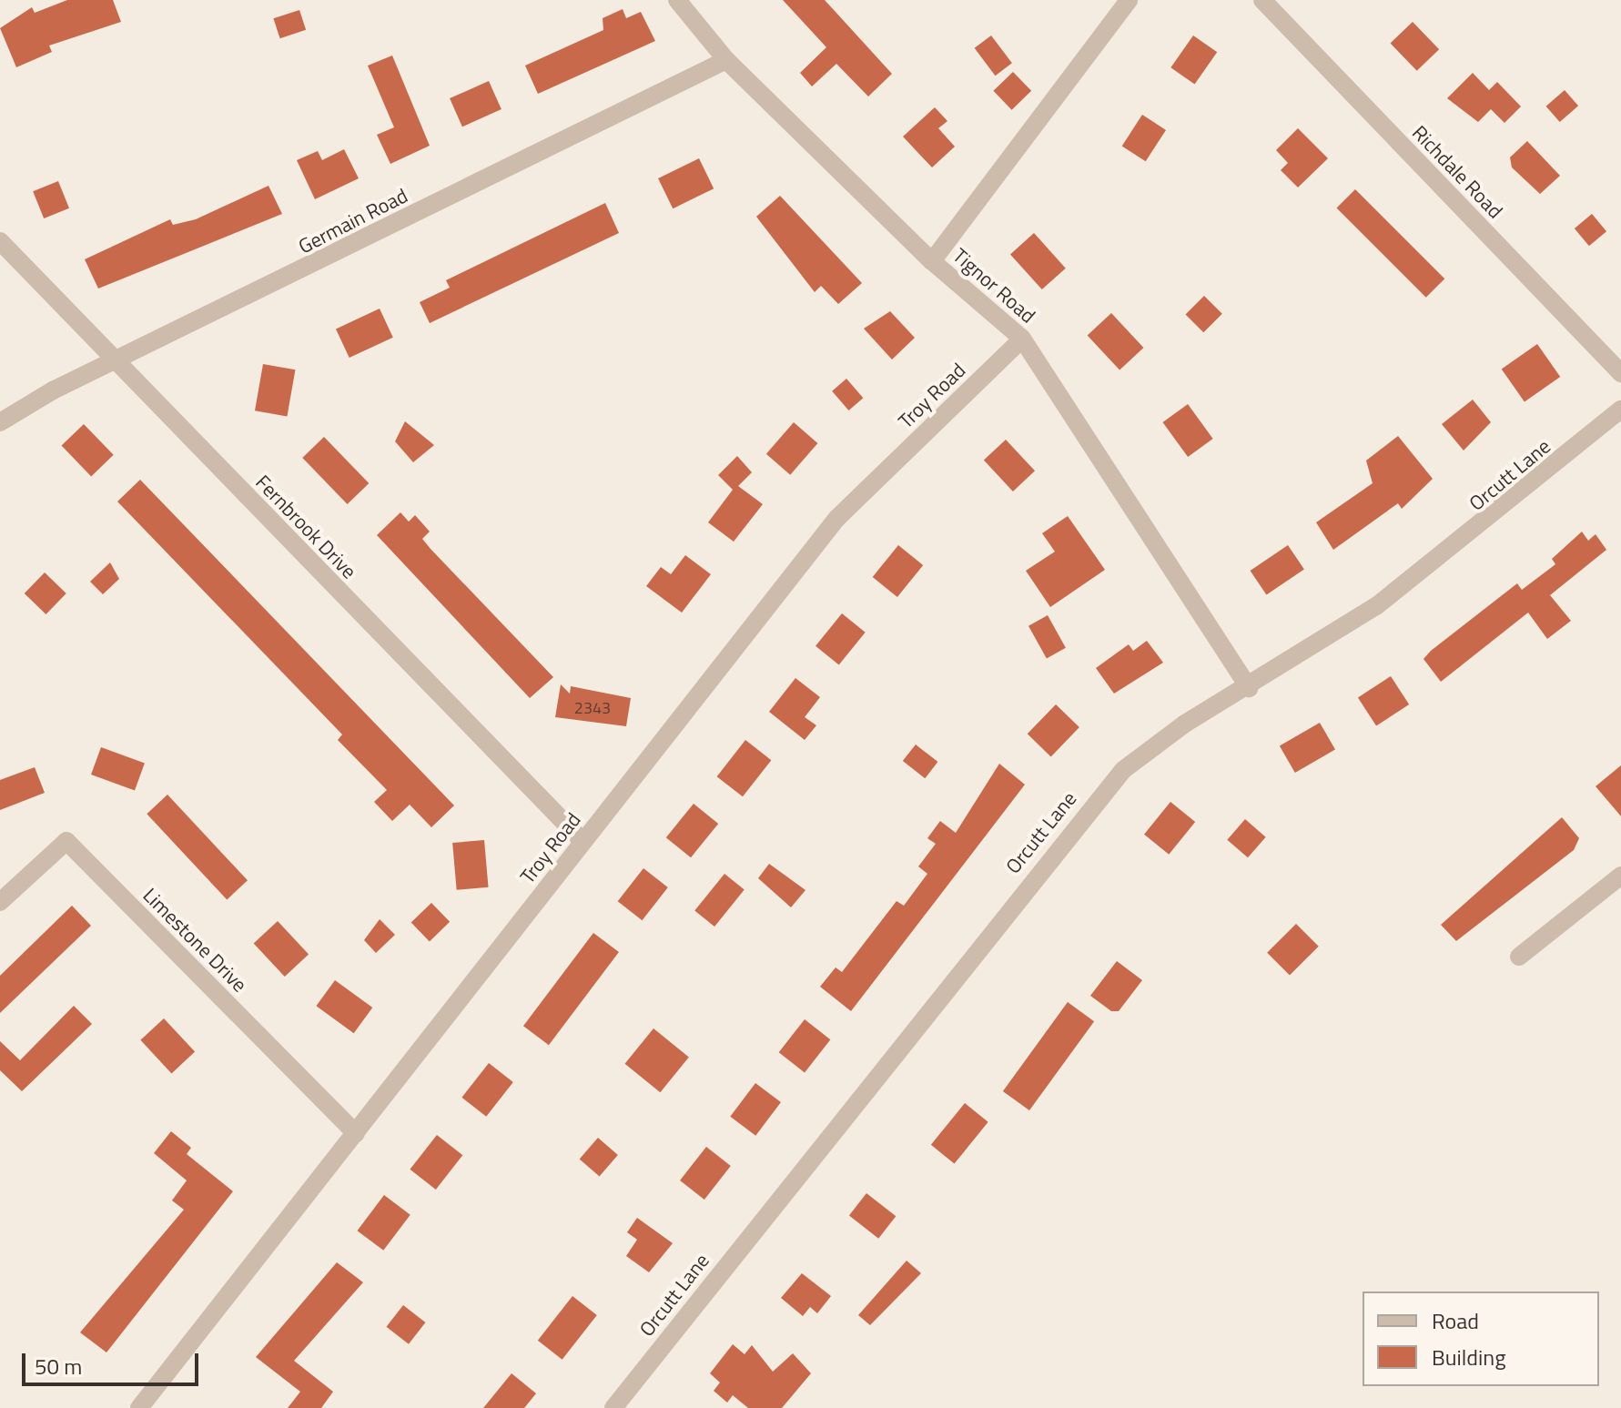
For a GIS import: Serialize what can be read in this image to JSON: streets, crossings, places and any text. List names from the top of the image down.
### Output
{
  "streets": {
    "street": [
      "Richdale Road",
      "Germain Road",
      "Tignor Road",
      "Troy Road",
      "Orcutt Lane",
      "Fernbrook Drive",
      "Limestone Drive"
    ]
  },
  "crossings": [
    ["Germain Road", "Tignor Road"],
    ["Germain Road", "Fernbrook Drive"],
    ["Tignor Road", "Troy Road"],
    ["Tignor Road", "Orcutt Lane"],
    ["Troy Road", "Fernbrook Drive"],
    ["Troy Road", "Limestone Drive"]
  ],
  "house_numbers": ["2343"],
  "legend": ["Road", "Building"],
  "scale_bar": "50 m"
}
